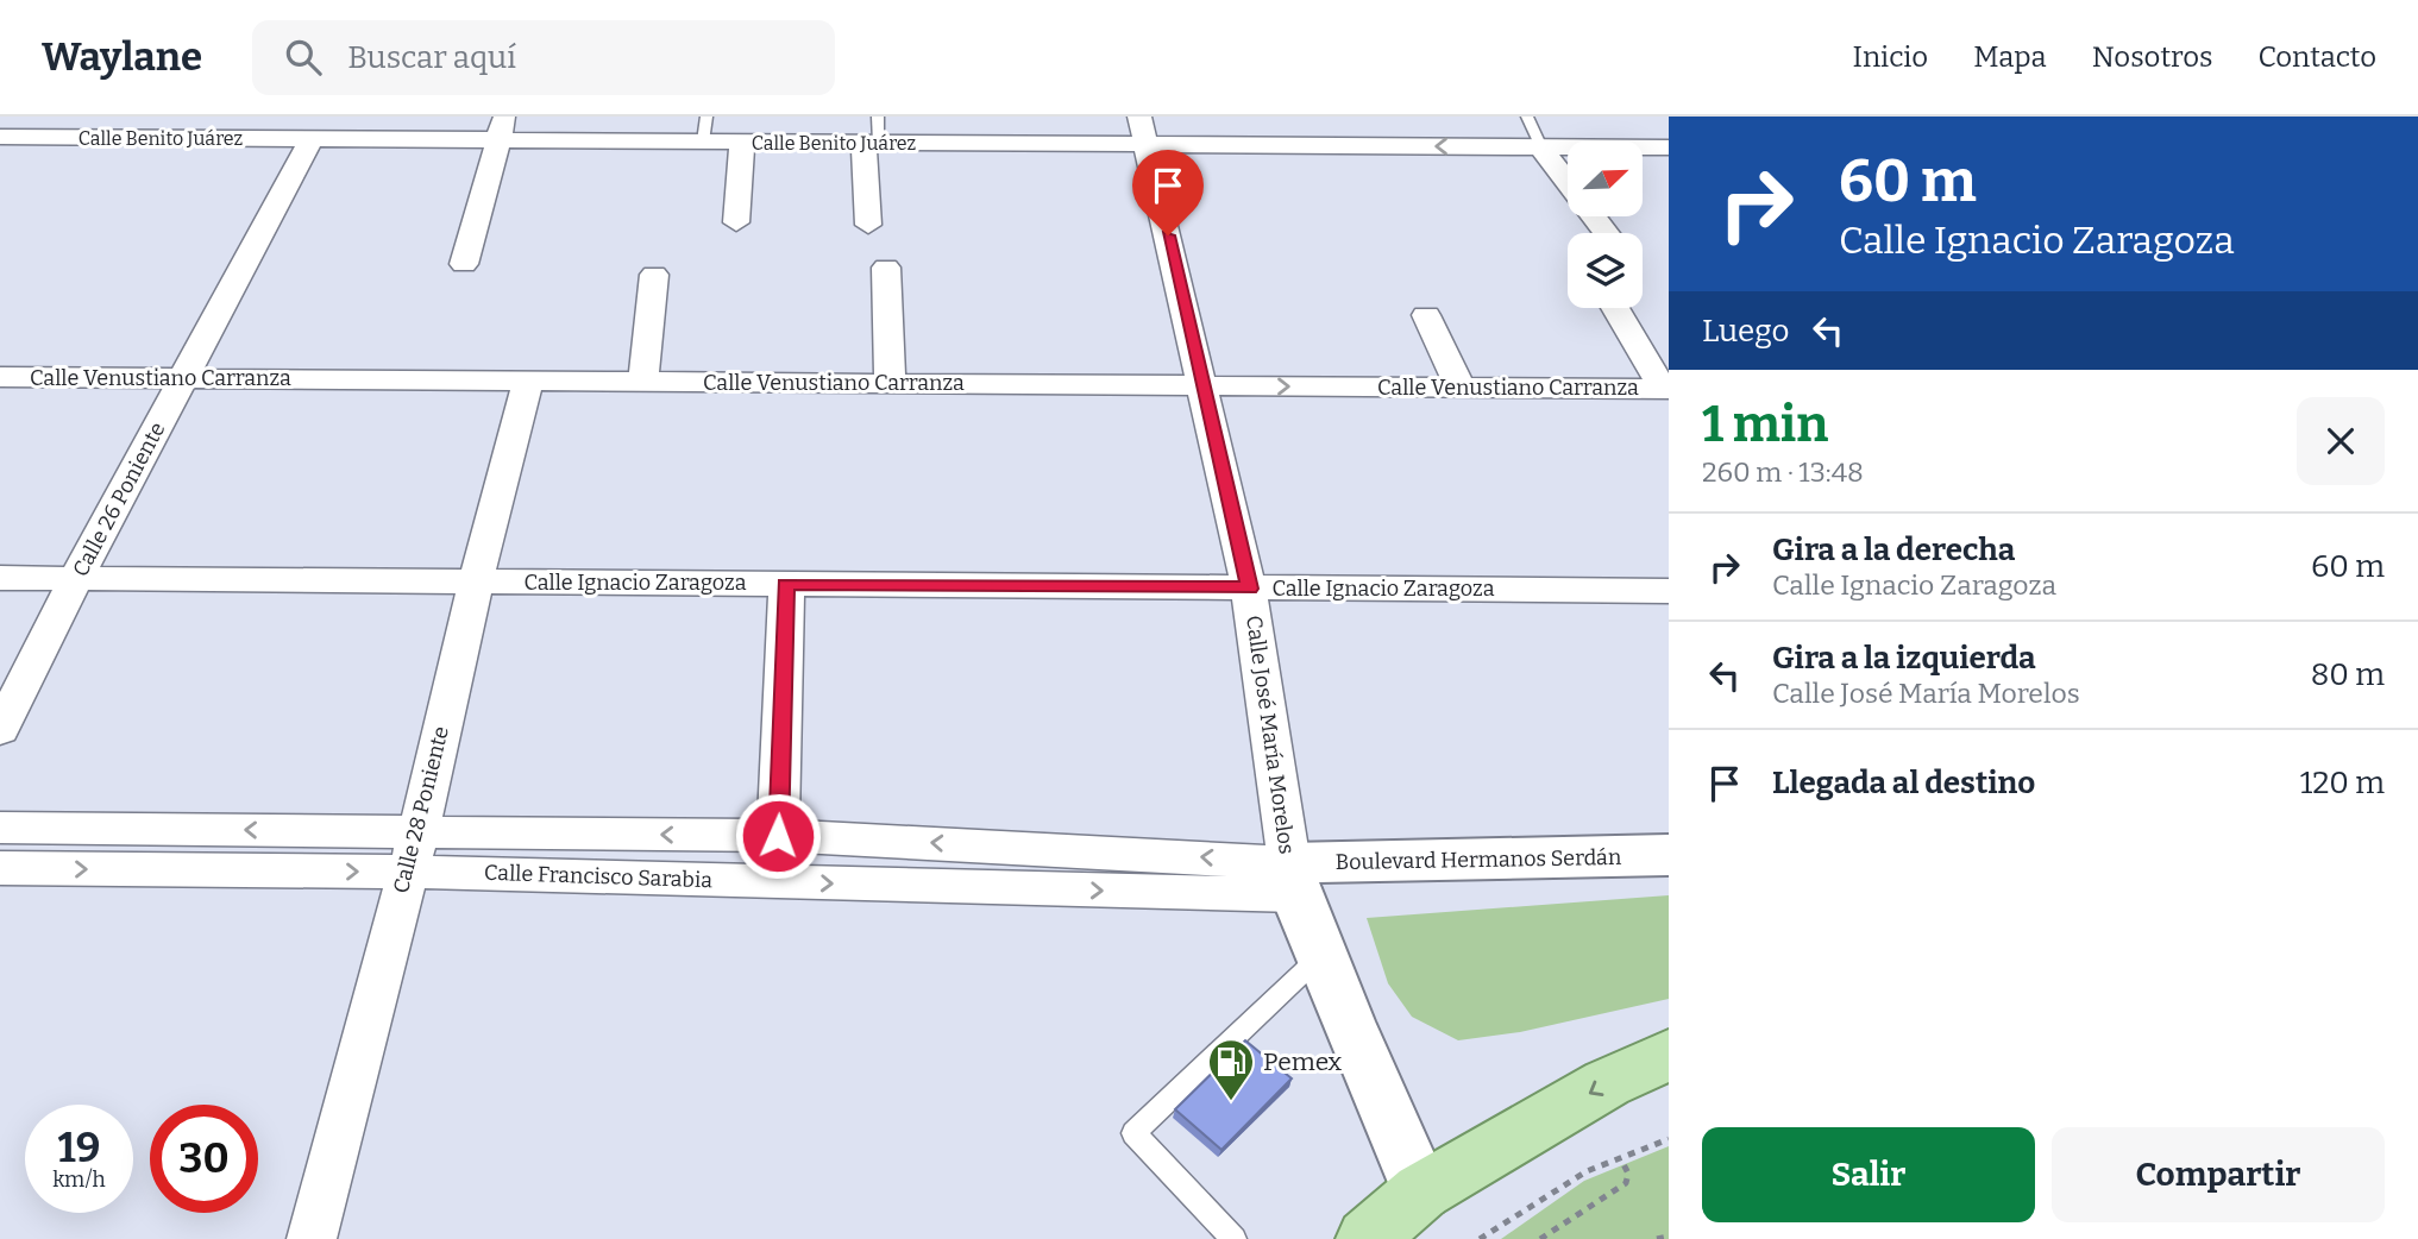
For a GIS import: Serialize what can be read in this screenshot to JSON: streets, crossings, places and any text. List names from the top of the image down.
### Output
{
  "streets": {
    "street": [
      "Calle Benito Juárez",
      "Calle Venustiano Carranza",
      "Calle 26 Poniente",
      "Calle Ignacio Zaragoza",
      "Calle José María Morelos",
      "Calle 28 Poniente",
      "Boulevard Hermanos Serdán",
      "Calle Francisco Sarabia"
    ]
  },
  "crossings": [
    ["Calle Benito Juárez", "Calle 26 Poniente"],
    ["Calle Benito Juárez", "Calle José María Morelos"],
    ["Calle Venustiano Carranza", "Calle 26 Poniente"],
    ["Calle Venustiano Carranza", "Calle José María Morelos"],
    ["Calle Venustiano Carranza", "Calle 28 Poniente"],
    ["Calle 26 Poniente", "Calle Ignacio Zaragoza"],
    ["Calle Ignacio Zaragoza", "Calle José María Morelos"],
    ["Calle Ignacio Zaragoza", "Calle 28 Poniente"],
    ["Calle José María Morelos", "Boulevard Hermanos Serdán"],
    ["Calle José María Morelos", "Calle Francisco Sarabia"],
    ["Calle 28 Poniente", "Calle Francisco Sarabia"],
    ["Boulevard Hermanos Serdán", "Calle Francisco Sarabia"]
  ],
  "places": {
    "fuel station": ["Pemex"]
  },
  "north": "top right",
  "page": {
    "header": "Waylane",
    "search": "Buscar aquí",
    "nav": [
      "Inicio",
      "Mapa",
      "Nosotros",
      "Contacto"
    ],
    "turn": ["60 m", "Calle Ignacio Zaragoza"],
    "then": "Luego",
    "heading": ["1 min", "260 m · 13:48"],
    "list": [
      {
        "name": "Gira a la derecha",
        "note": "Calle Ignacio Zaragoza",
        "value": "60 m"
      },
      {
        "name": "Gira a la izquierda",
        "note": "Calle José María Morelos",
        "value": "80 m"
      },
      {
        "name": "Llegada al destino",
        "value": "120 m"
      }
    ],
    "speed": "19 km/h",
    "limit": "30",
    "buttons": ["Salir", "Compartir"]
  }
}
